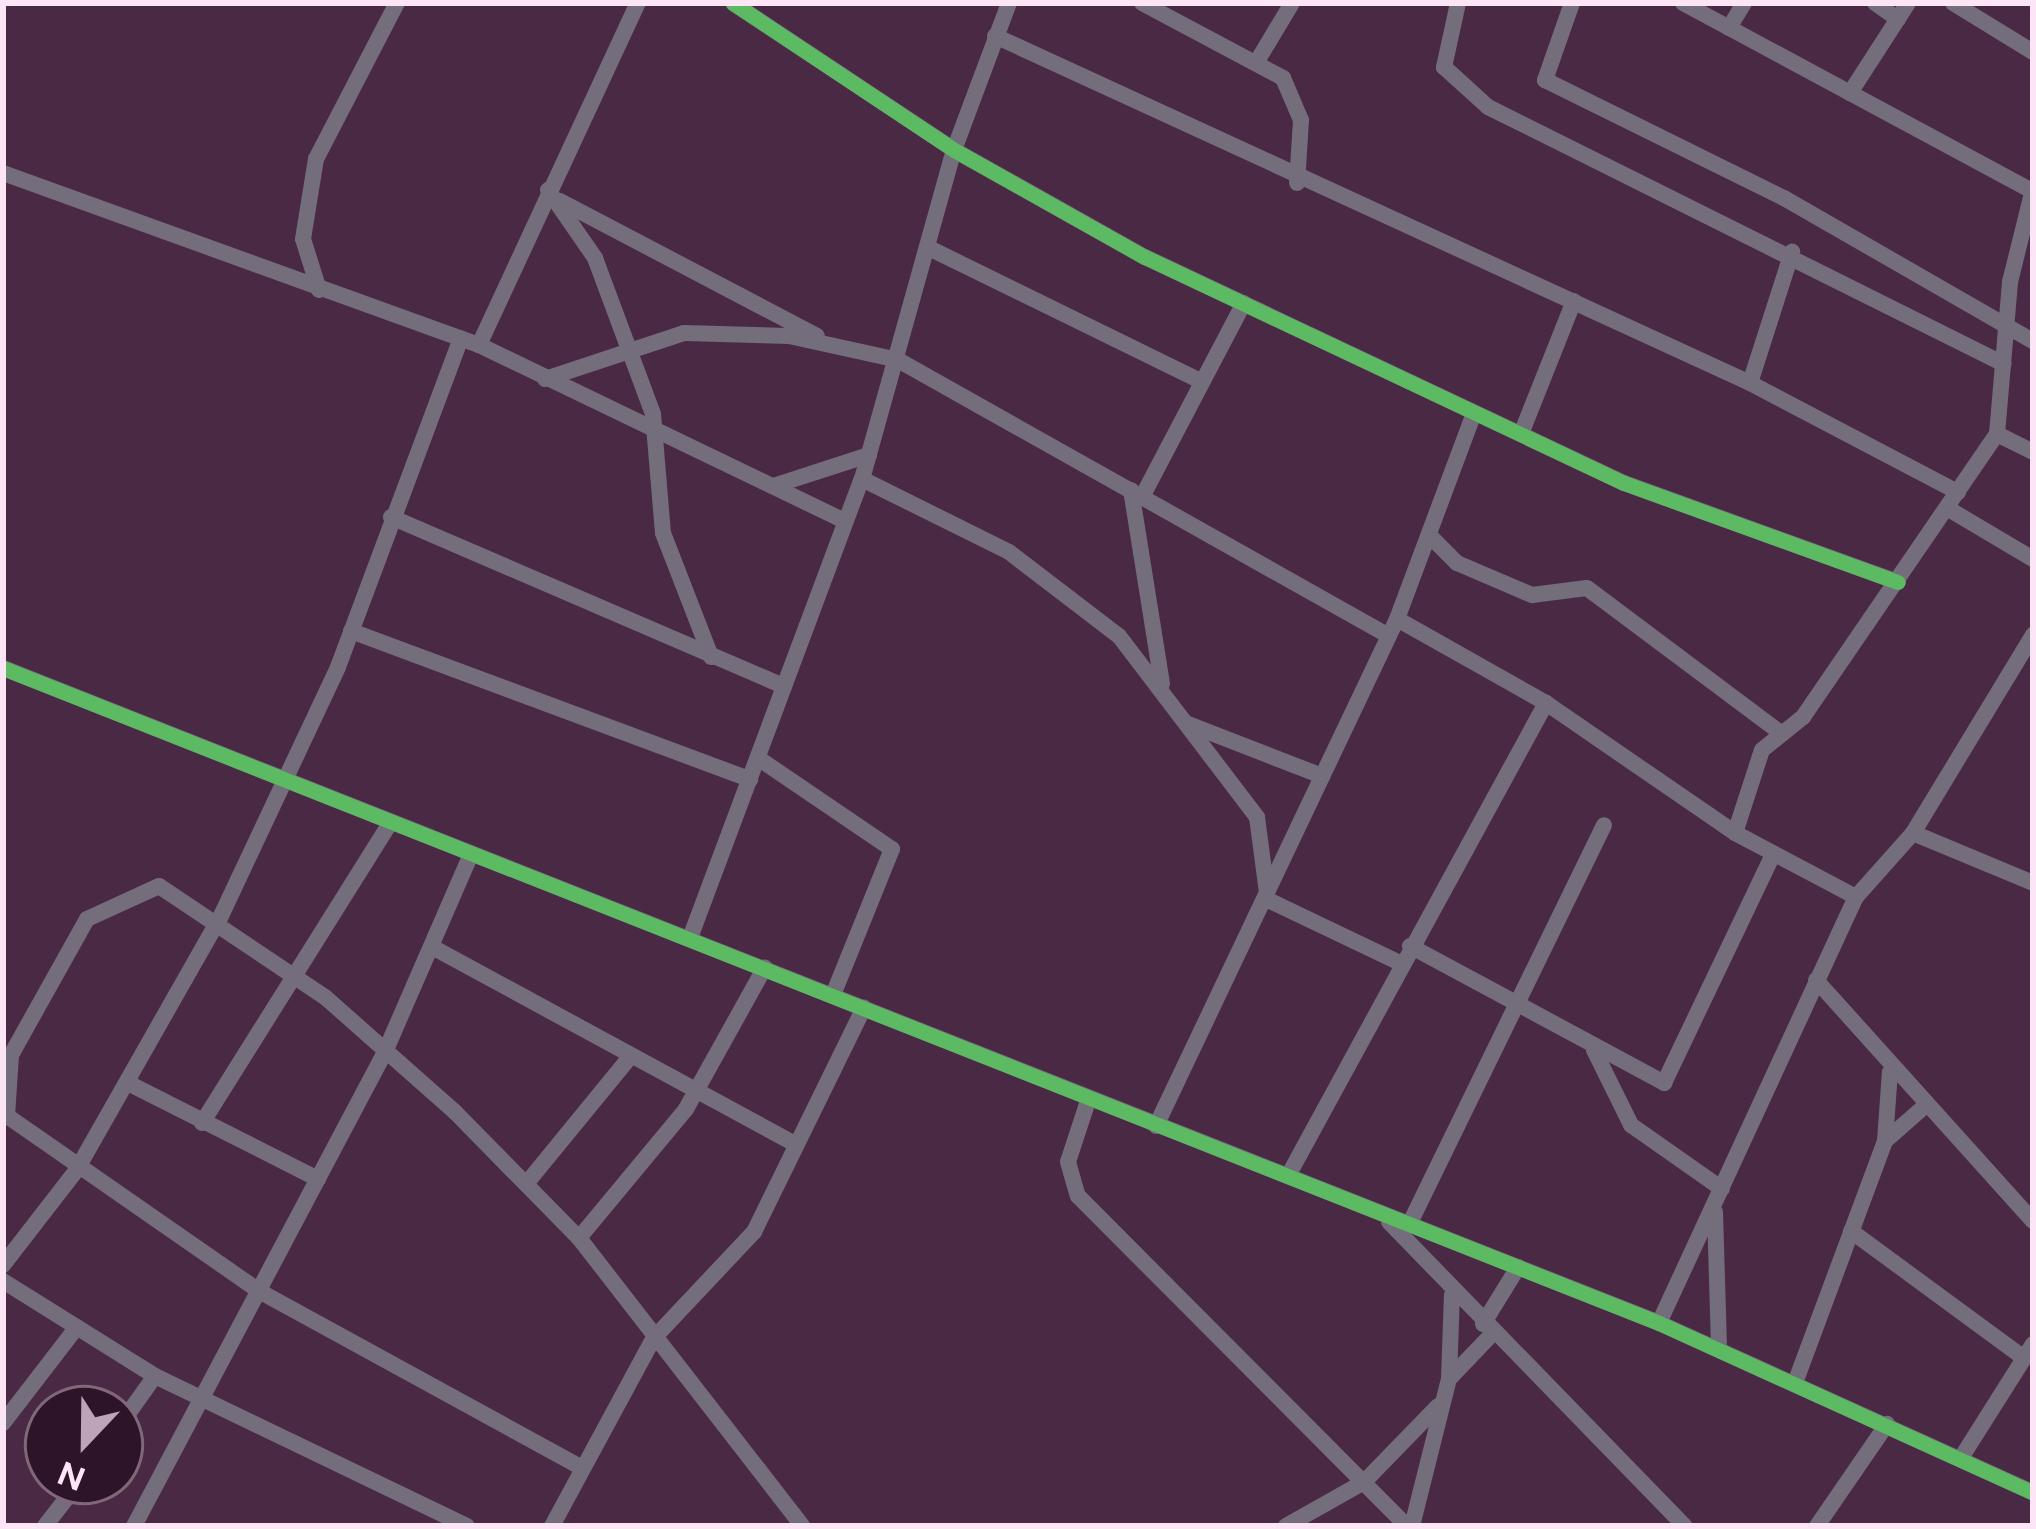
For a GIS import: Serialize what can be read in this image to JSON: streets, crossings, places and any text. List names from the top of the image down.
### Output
{
  "north": "bottom"
}
